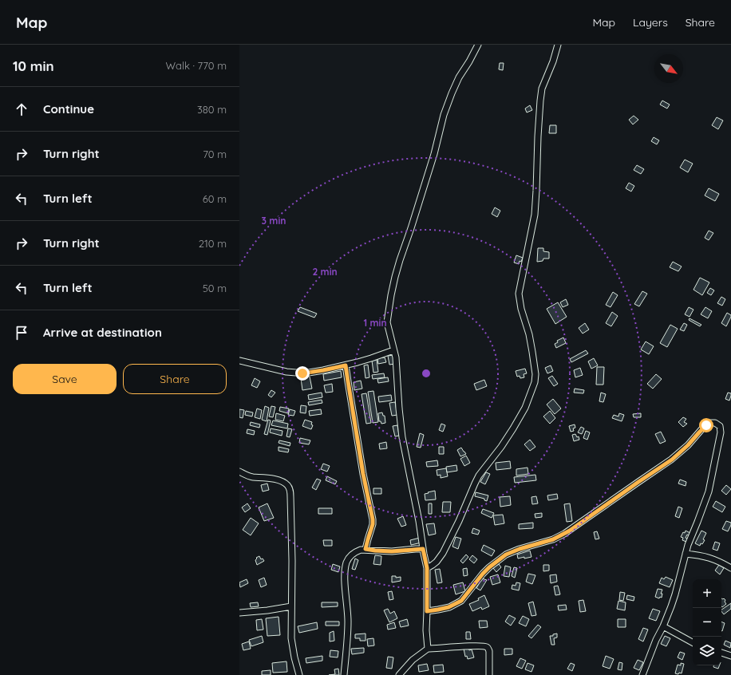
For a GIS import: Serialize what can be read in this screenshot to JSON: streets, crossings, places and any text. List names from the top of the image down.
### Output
{
  "north": "bottom right",
  "page": {
    "header": "Map",
    "nav": ["Map", "Layers", "Share"],
    "heading": ["10 min", "Walk · 770 m"],
    "list": [
      ["Continue", "380 m"],
      ["Turn right", "70 m"],
      ["Turn left", "60 m"],
      ["Turn right", "210 m"],
      ["Turn left", "50 m"],
      "Arrive at destination"
    ],
    "buttons": ["Save", "Share"],
    "map_buttons": ["+", "−"]
  },
  "rings": ["3 min", "2 min", "1 min"]
}
